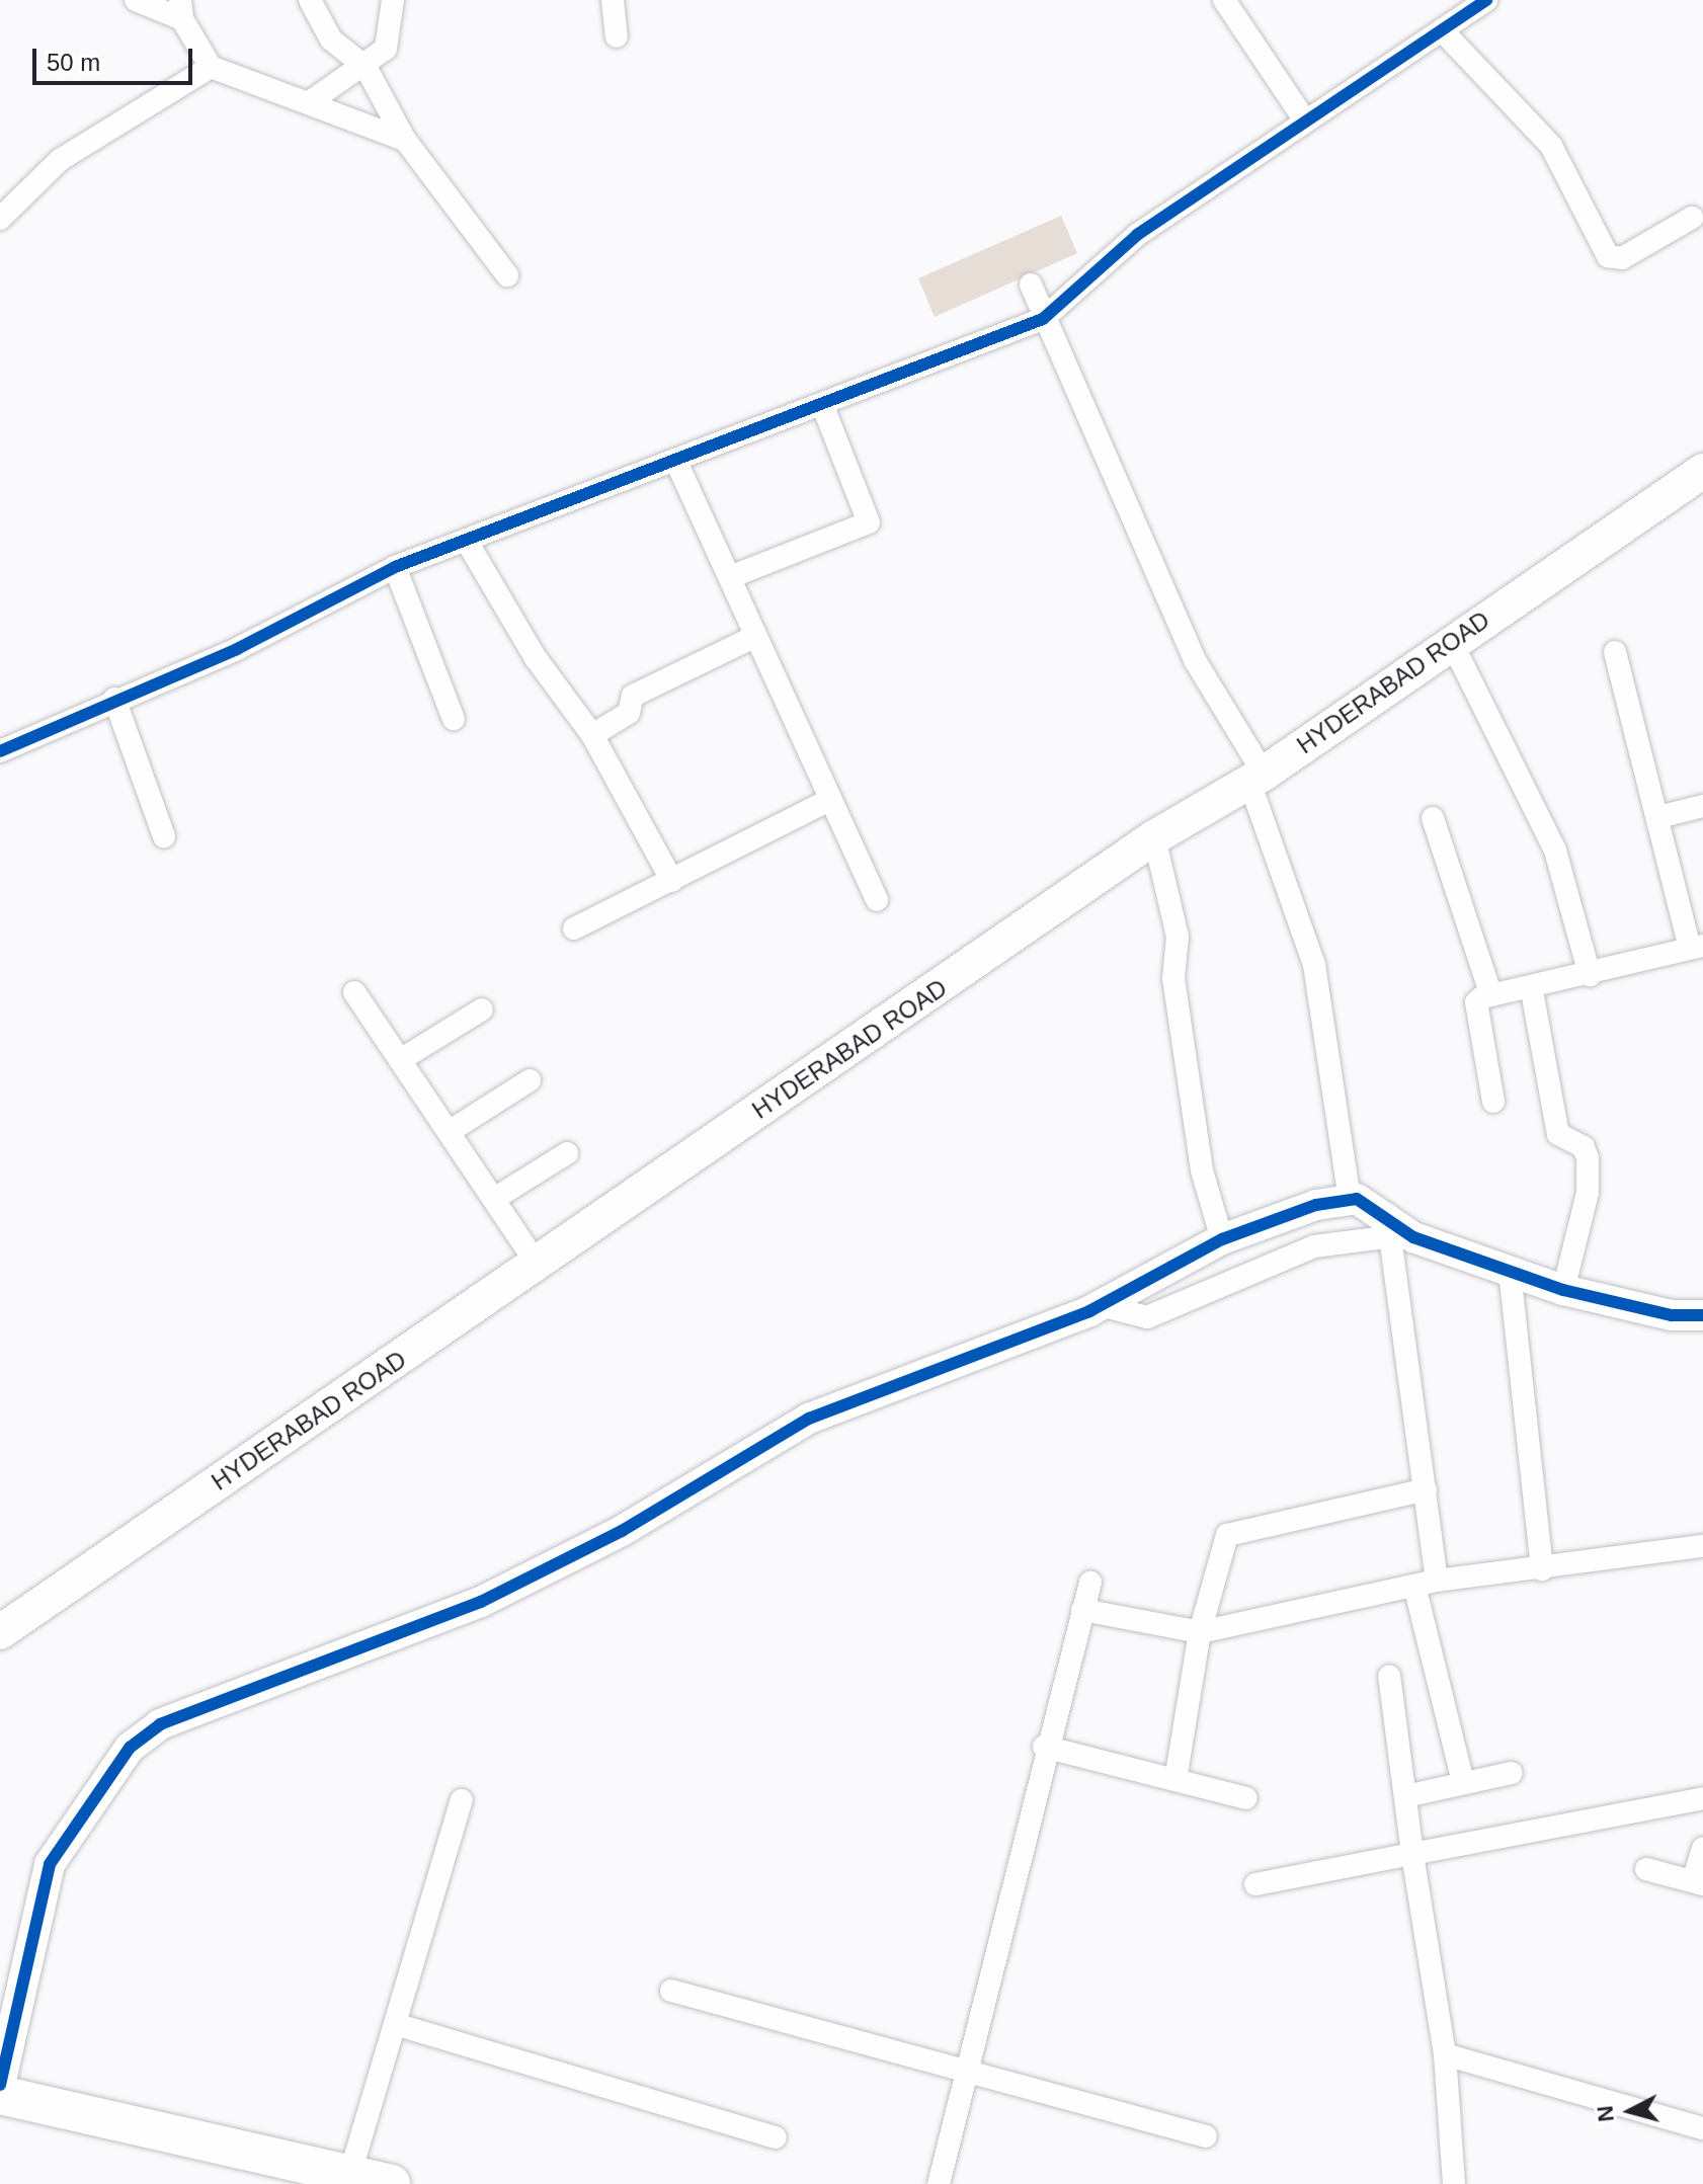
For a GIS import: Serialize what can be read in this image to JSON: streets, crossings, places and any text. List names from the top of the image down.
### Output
{
  "streets": {
    "main road": ["HYDERABAD ROAD"]
  },
  "scale_bar": "50 m",
  "north": "left"
}
